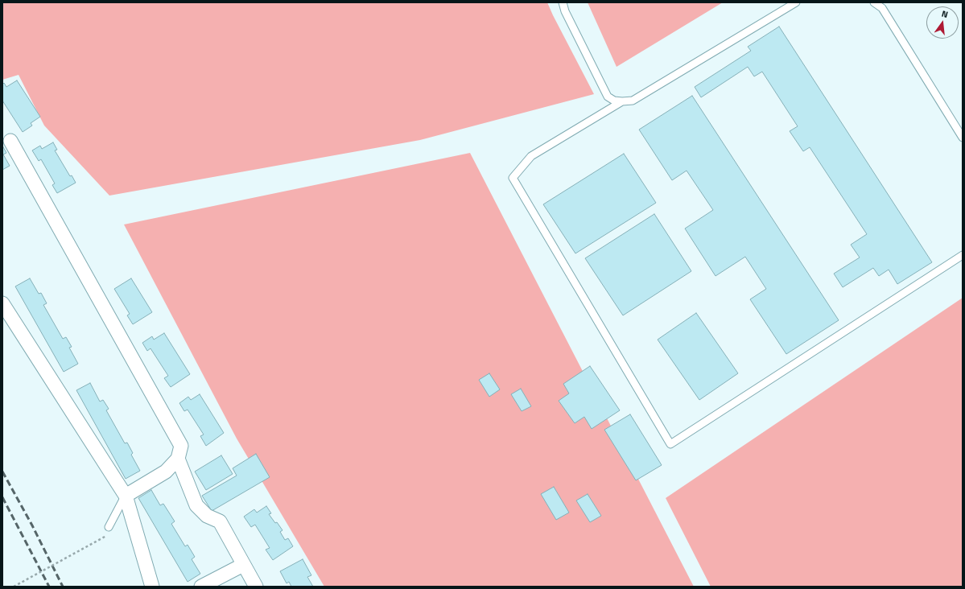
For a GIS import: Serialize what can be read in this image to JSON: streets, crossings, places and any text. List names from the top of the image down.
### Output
{
  "north": "top"
}
